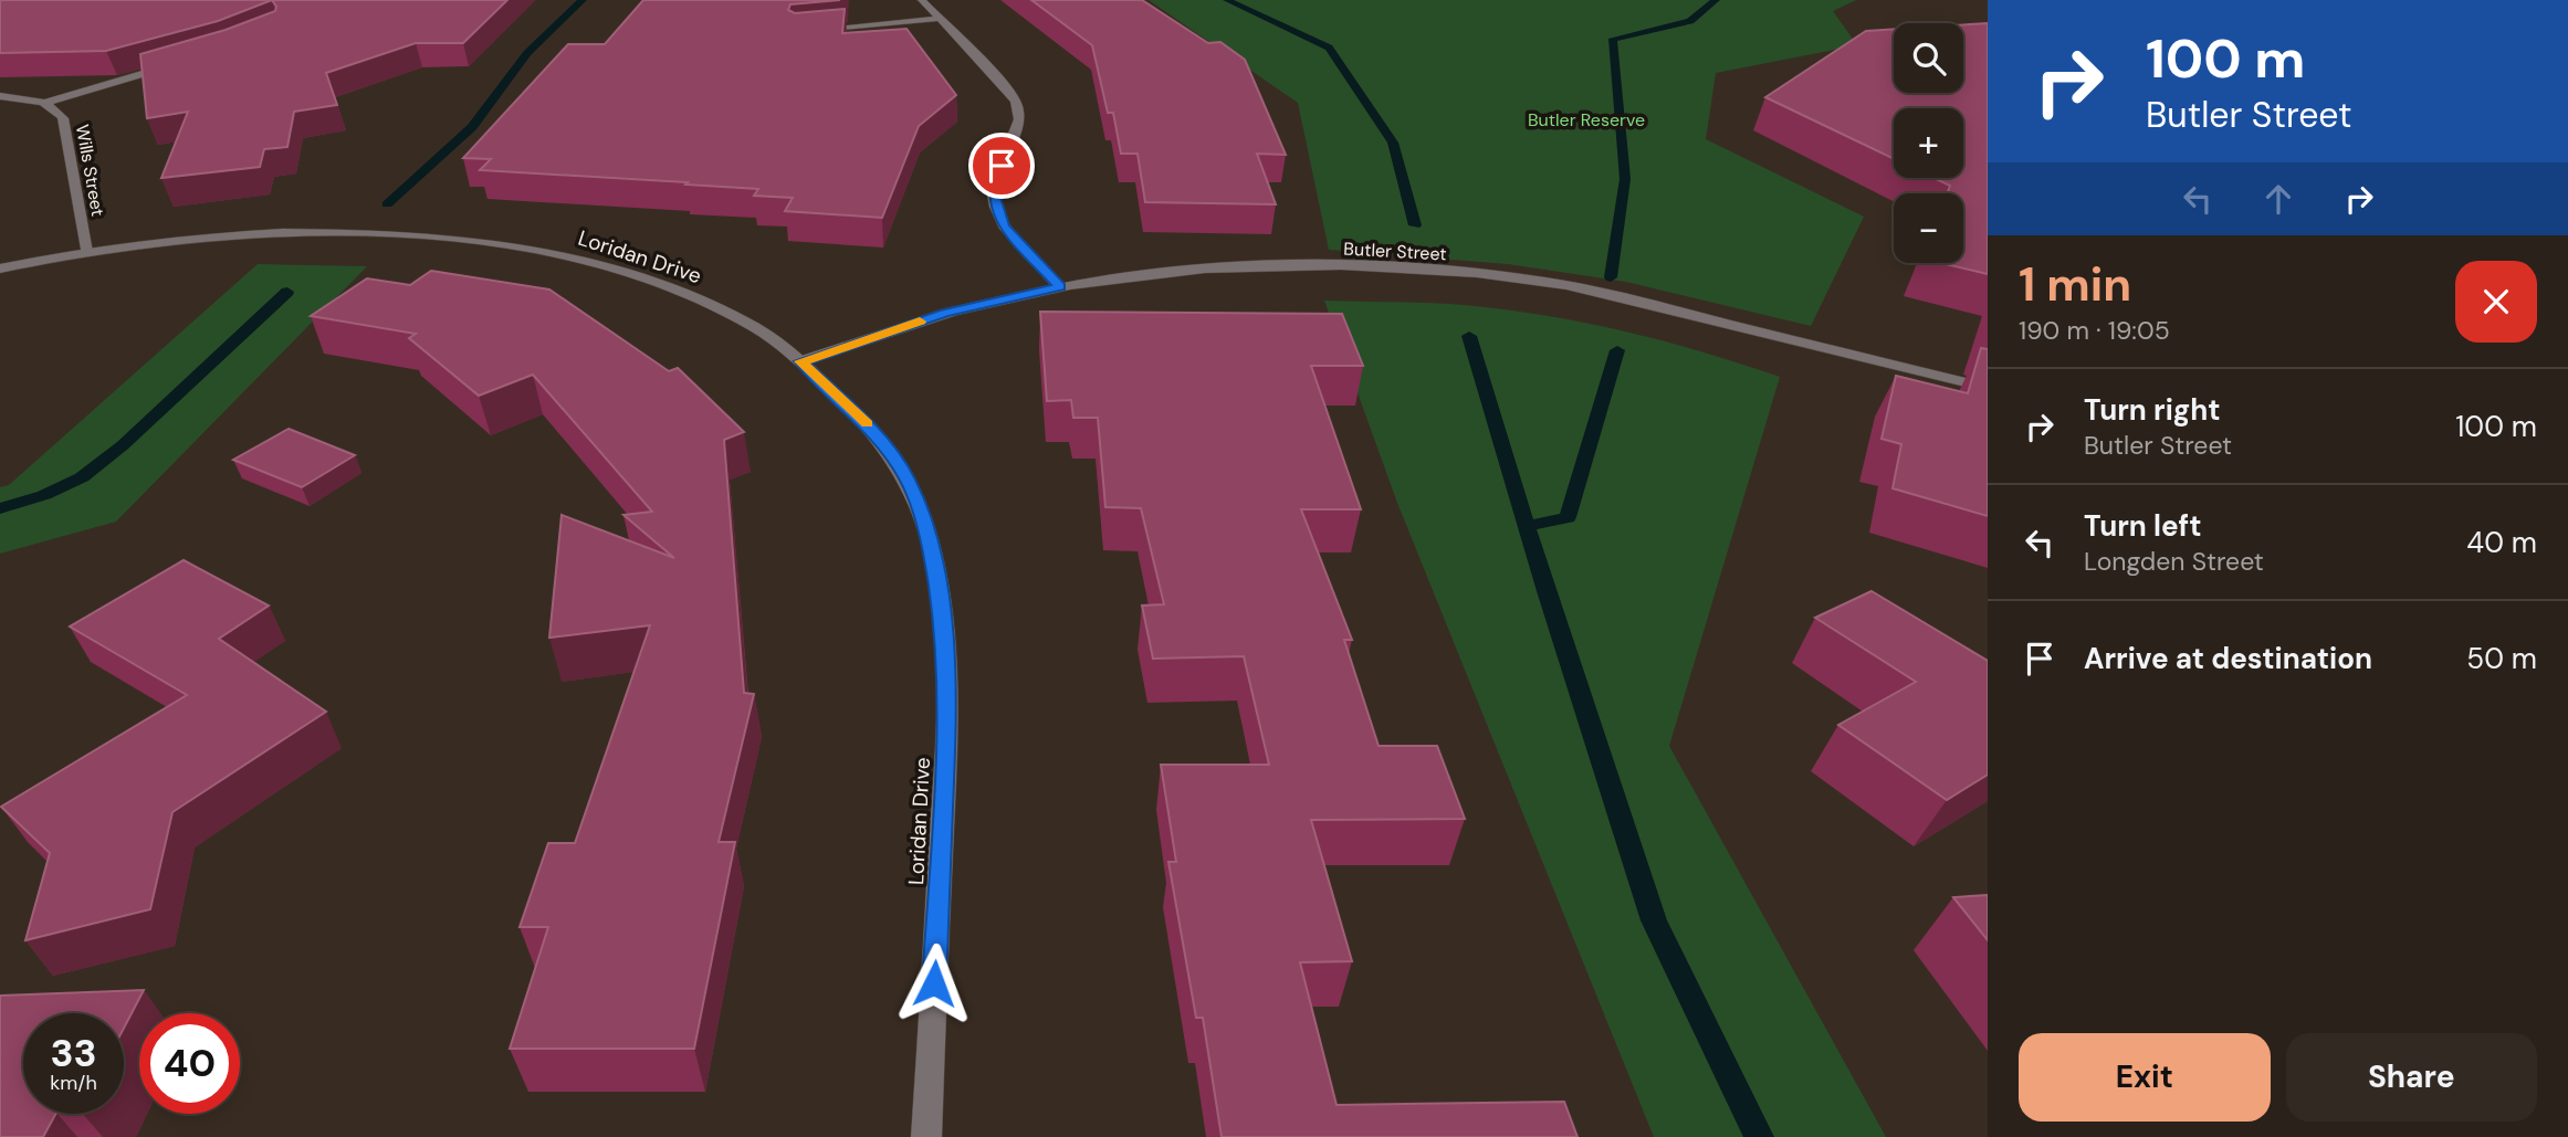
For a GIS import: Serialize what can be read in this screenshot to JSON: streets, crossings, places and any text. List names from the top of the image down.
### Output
{
  "streets": {
    "street": ["Wills Street", "Butler Street", "Loridan Drive"]
  },
  "crossings": [
    ["Wills Street", "Loridan Drive"],
    ["Butler Street", "Loridan Drive"]
  ],
  "parks": ["Butler Reserve"],
  "page": {
    "turn": ["100 m", "Butler Street"],
    "map_buttons": ["+", "−"],
    "heading": ["1 min", "190 m · 19:05"],
    "list": [
      {
        "name": "Turn right",
        "note": "Butler Street",
        "value": "100 m"
      },
      {
        "name": "Turn left",
        "note": "Longden Street",
        "value": "40 m"
      },
      {
        "name": "Arrive at destination",
        "value": "50 m"
      }
    ],
    "speed": "33 km/h",
    "limit": "40",
    "buttons": ["Exit", "Share"]
  }
}
